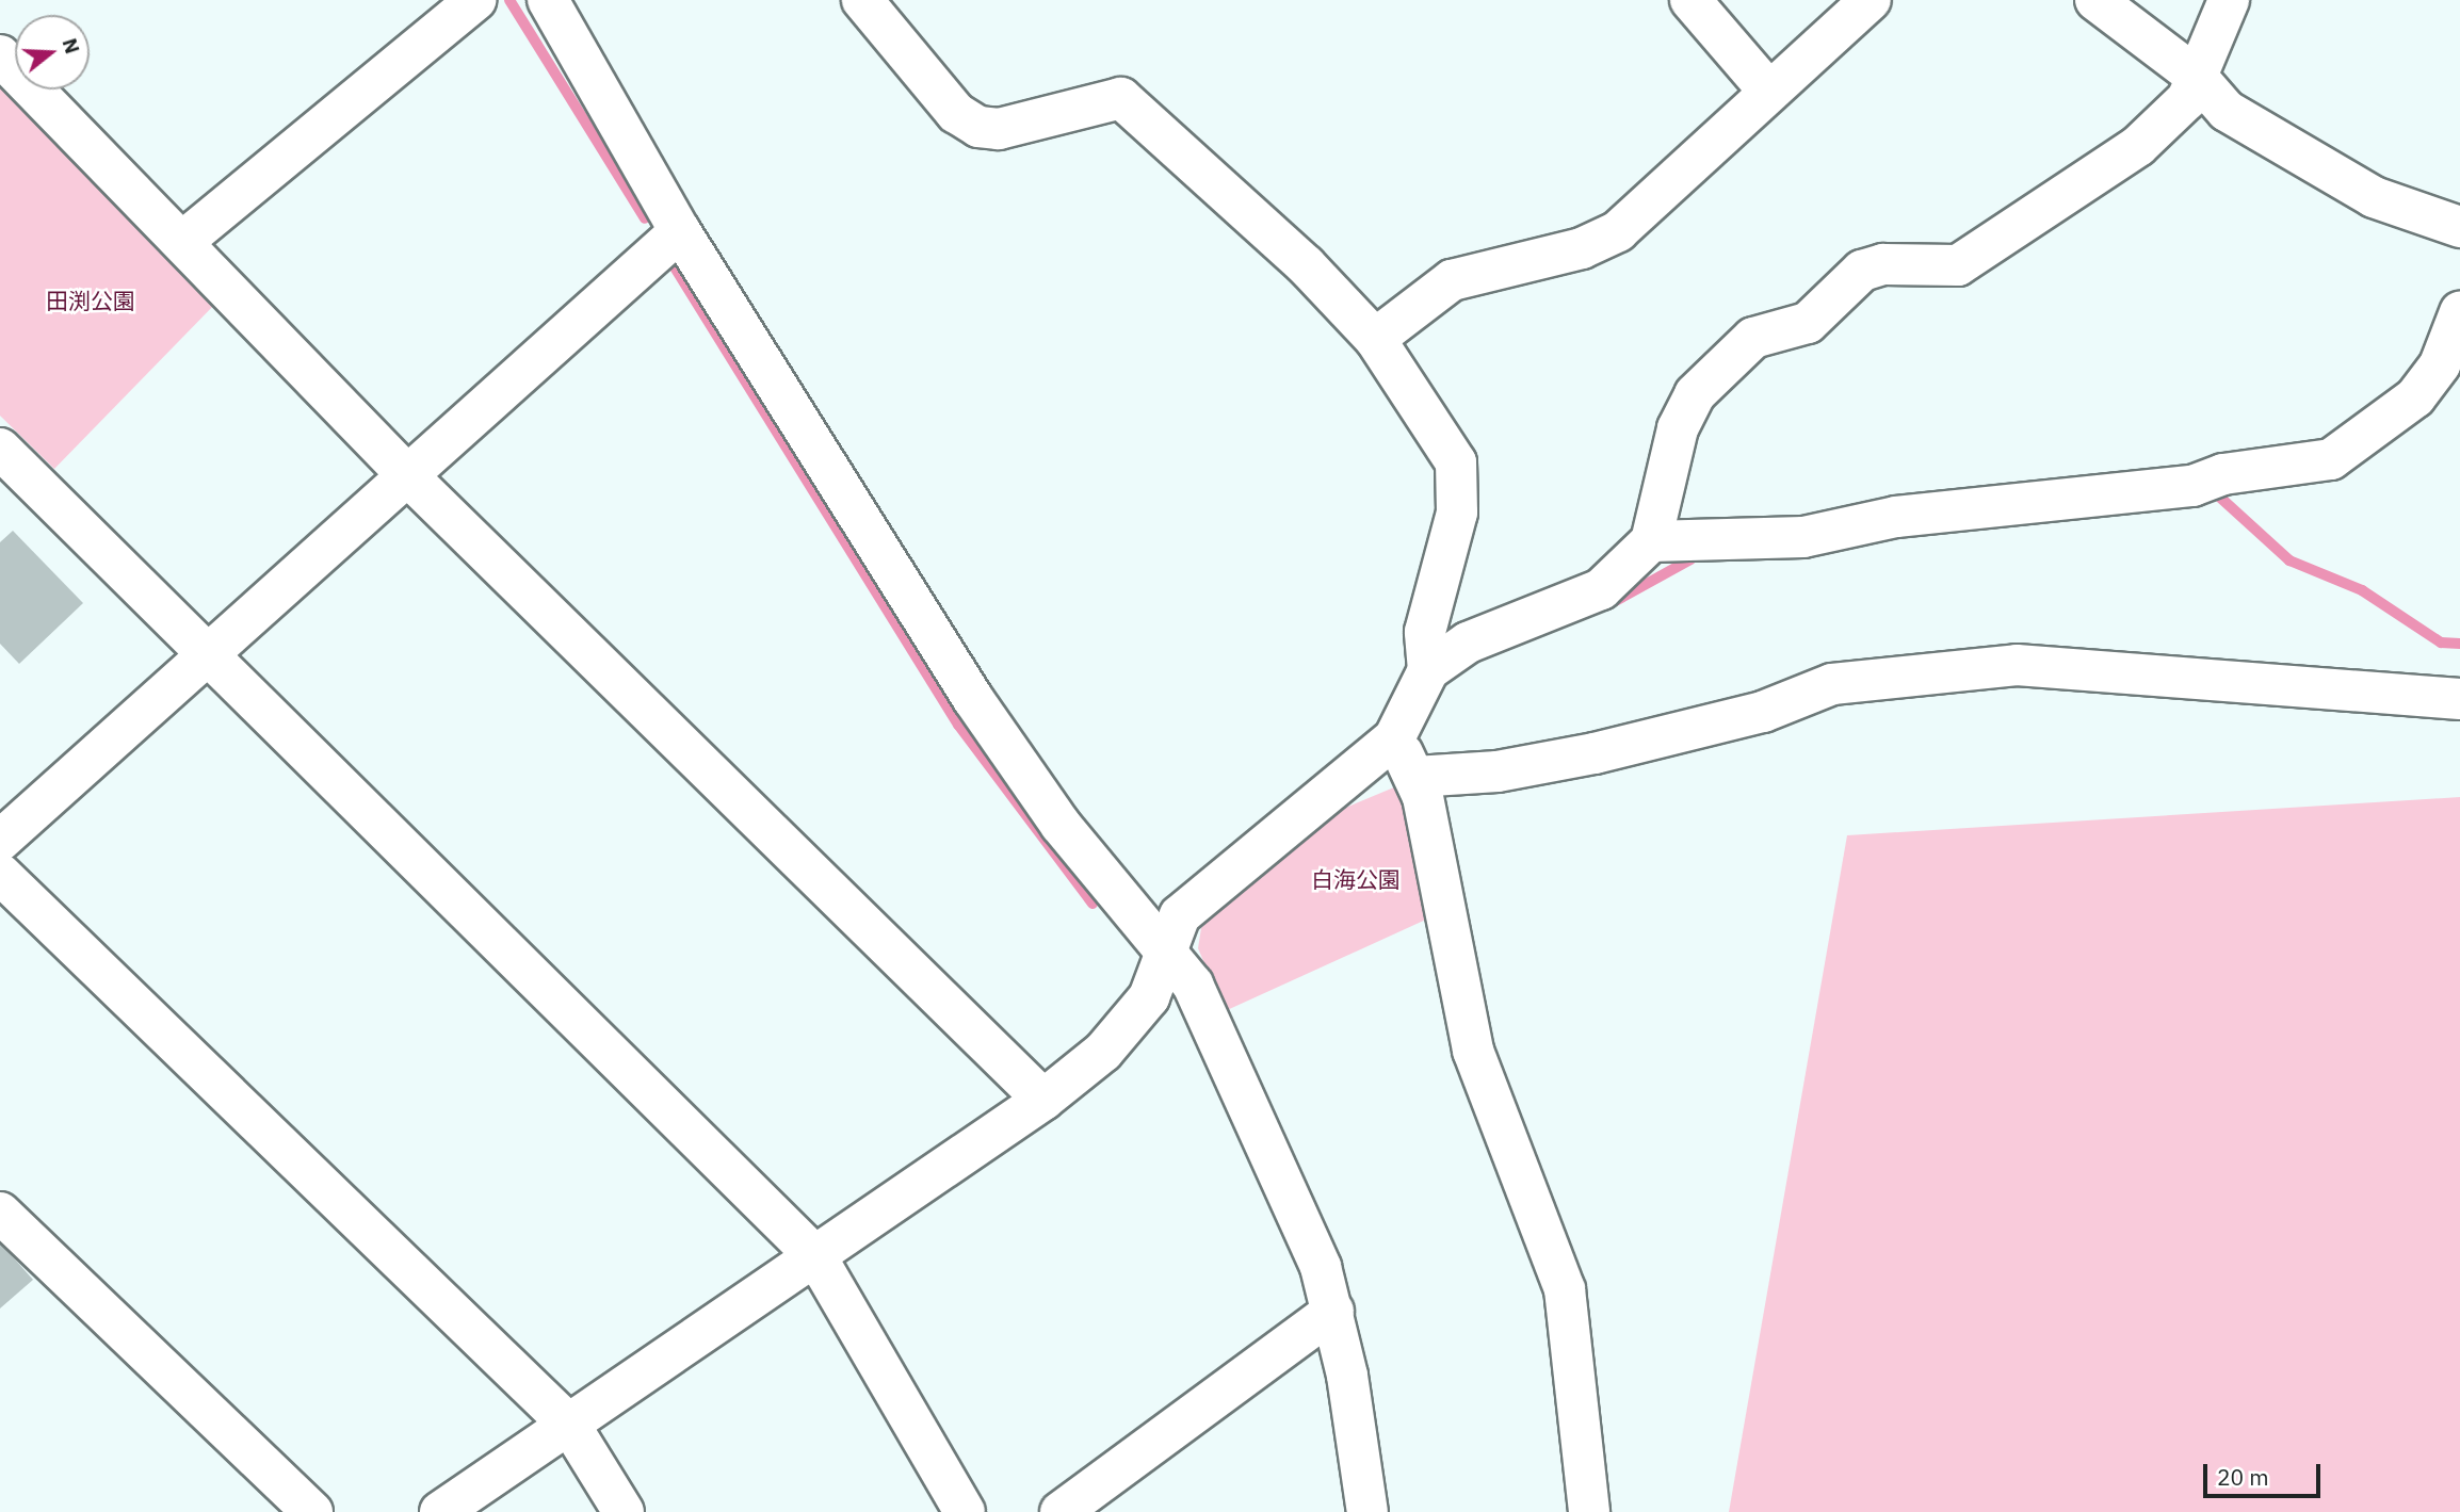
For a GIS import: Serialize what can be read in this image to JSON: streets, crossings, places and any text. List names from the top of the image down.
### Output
{
  "parks": ["田渕公園", "白海公園"],
  "scale_bar": "20 m",
  "north": "right"
}
